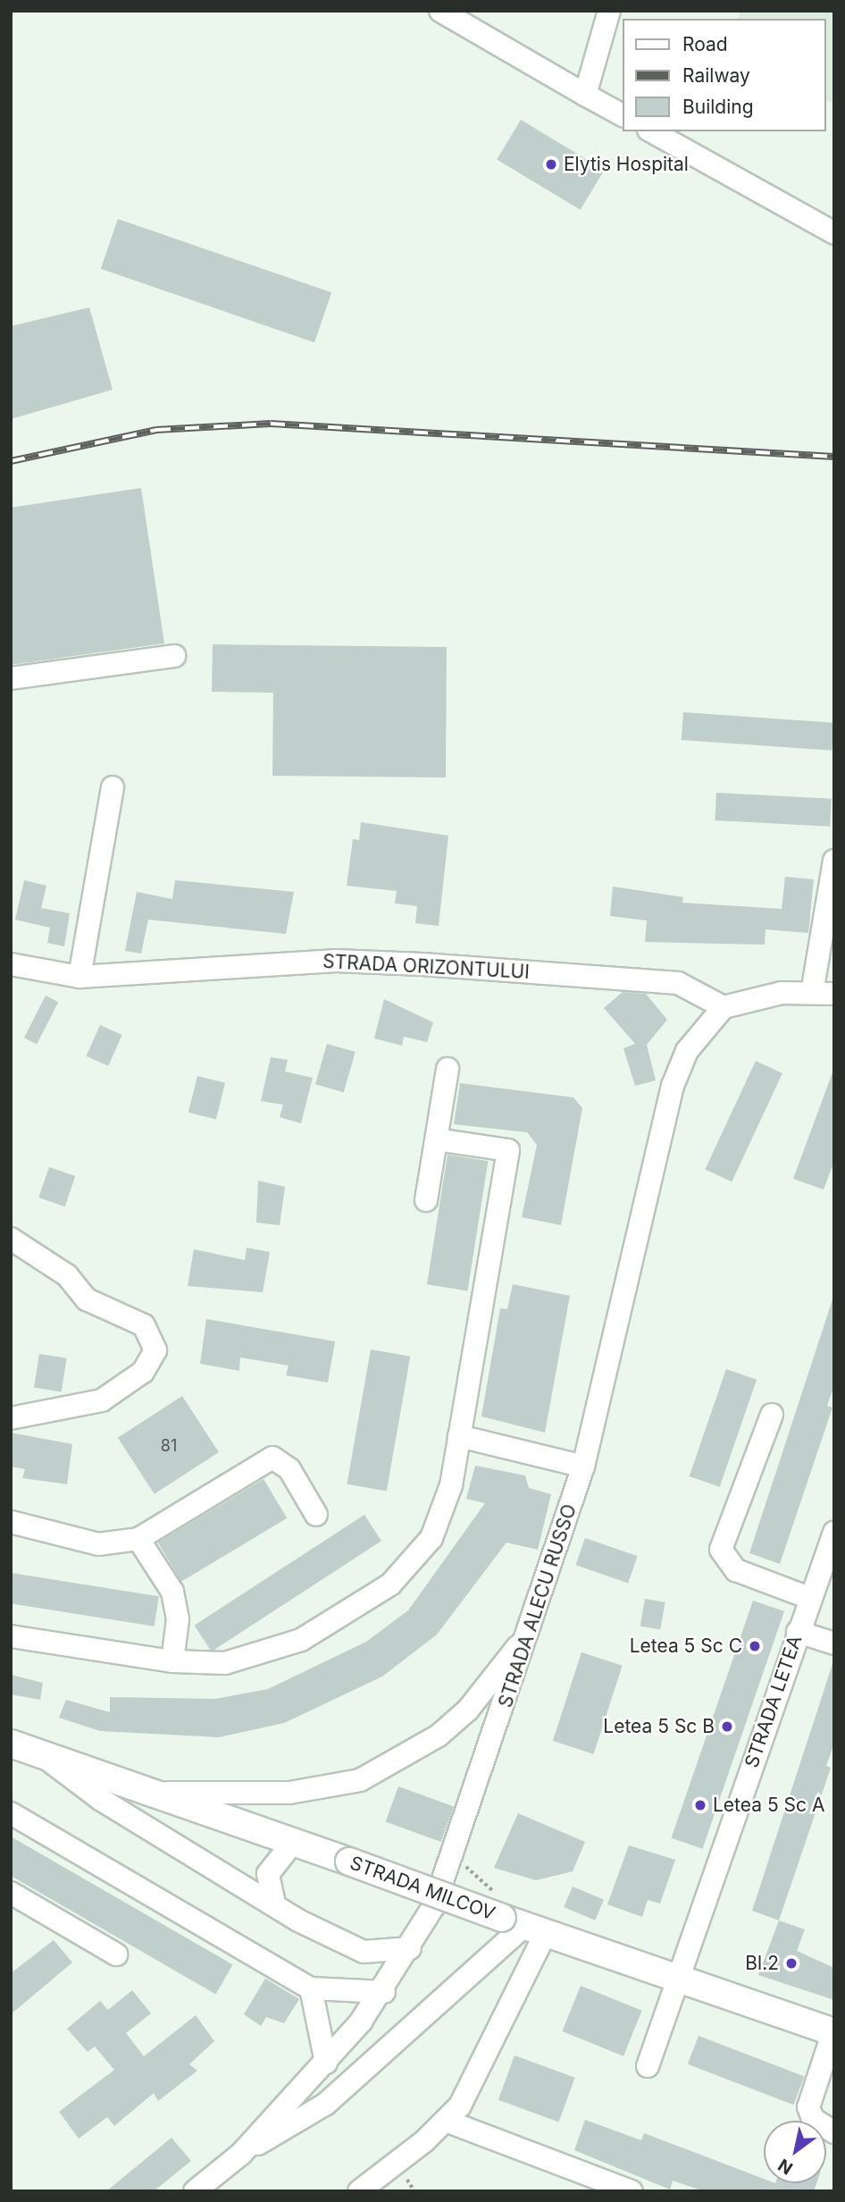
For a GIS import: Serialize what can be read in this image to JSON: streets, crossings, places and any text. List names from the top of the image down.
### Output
{
  "streets": {
    "main road": ["STRADA MILCOV"],
    "street": ["STRADA ORIZONTULUI", "STRADA ALECU RUSSO", "STRADA LETEA"]
  },
  "crossings": [
    ["STRADA ORIZONTULUI", "STRADA ALECU RUSSO"],
    ["STRADA ALECU RUSSO", "STRADA MILCOV"],
    ["STRADA LETEA", "STRADA MILCOV"]
  ],
  "places": [
    "Elytis Hospital",
    "Letea 5 Sc C",
    "Letea 5 Sc B",
    "Letea 5 Sc A",
    "Bl.2"
  ],
  "house_numbers": ["81"],
  "legend": ["Road", "Railway", "Building"],
  "north": "bottom left"
}
